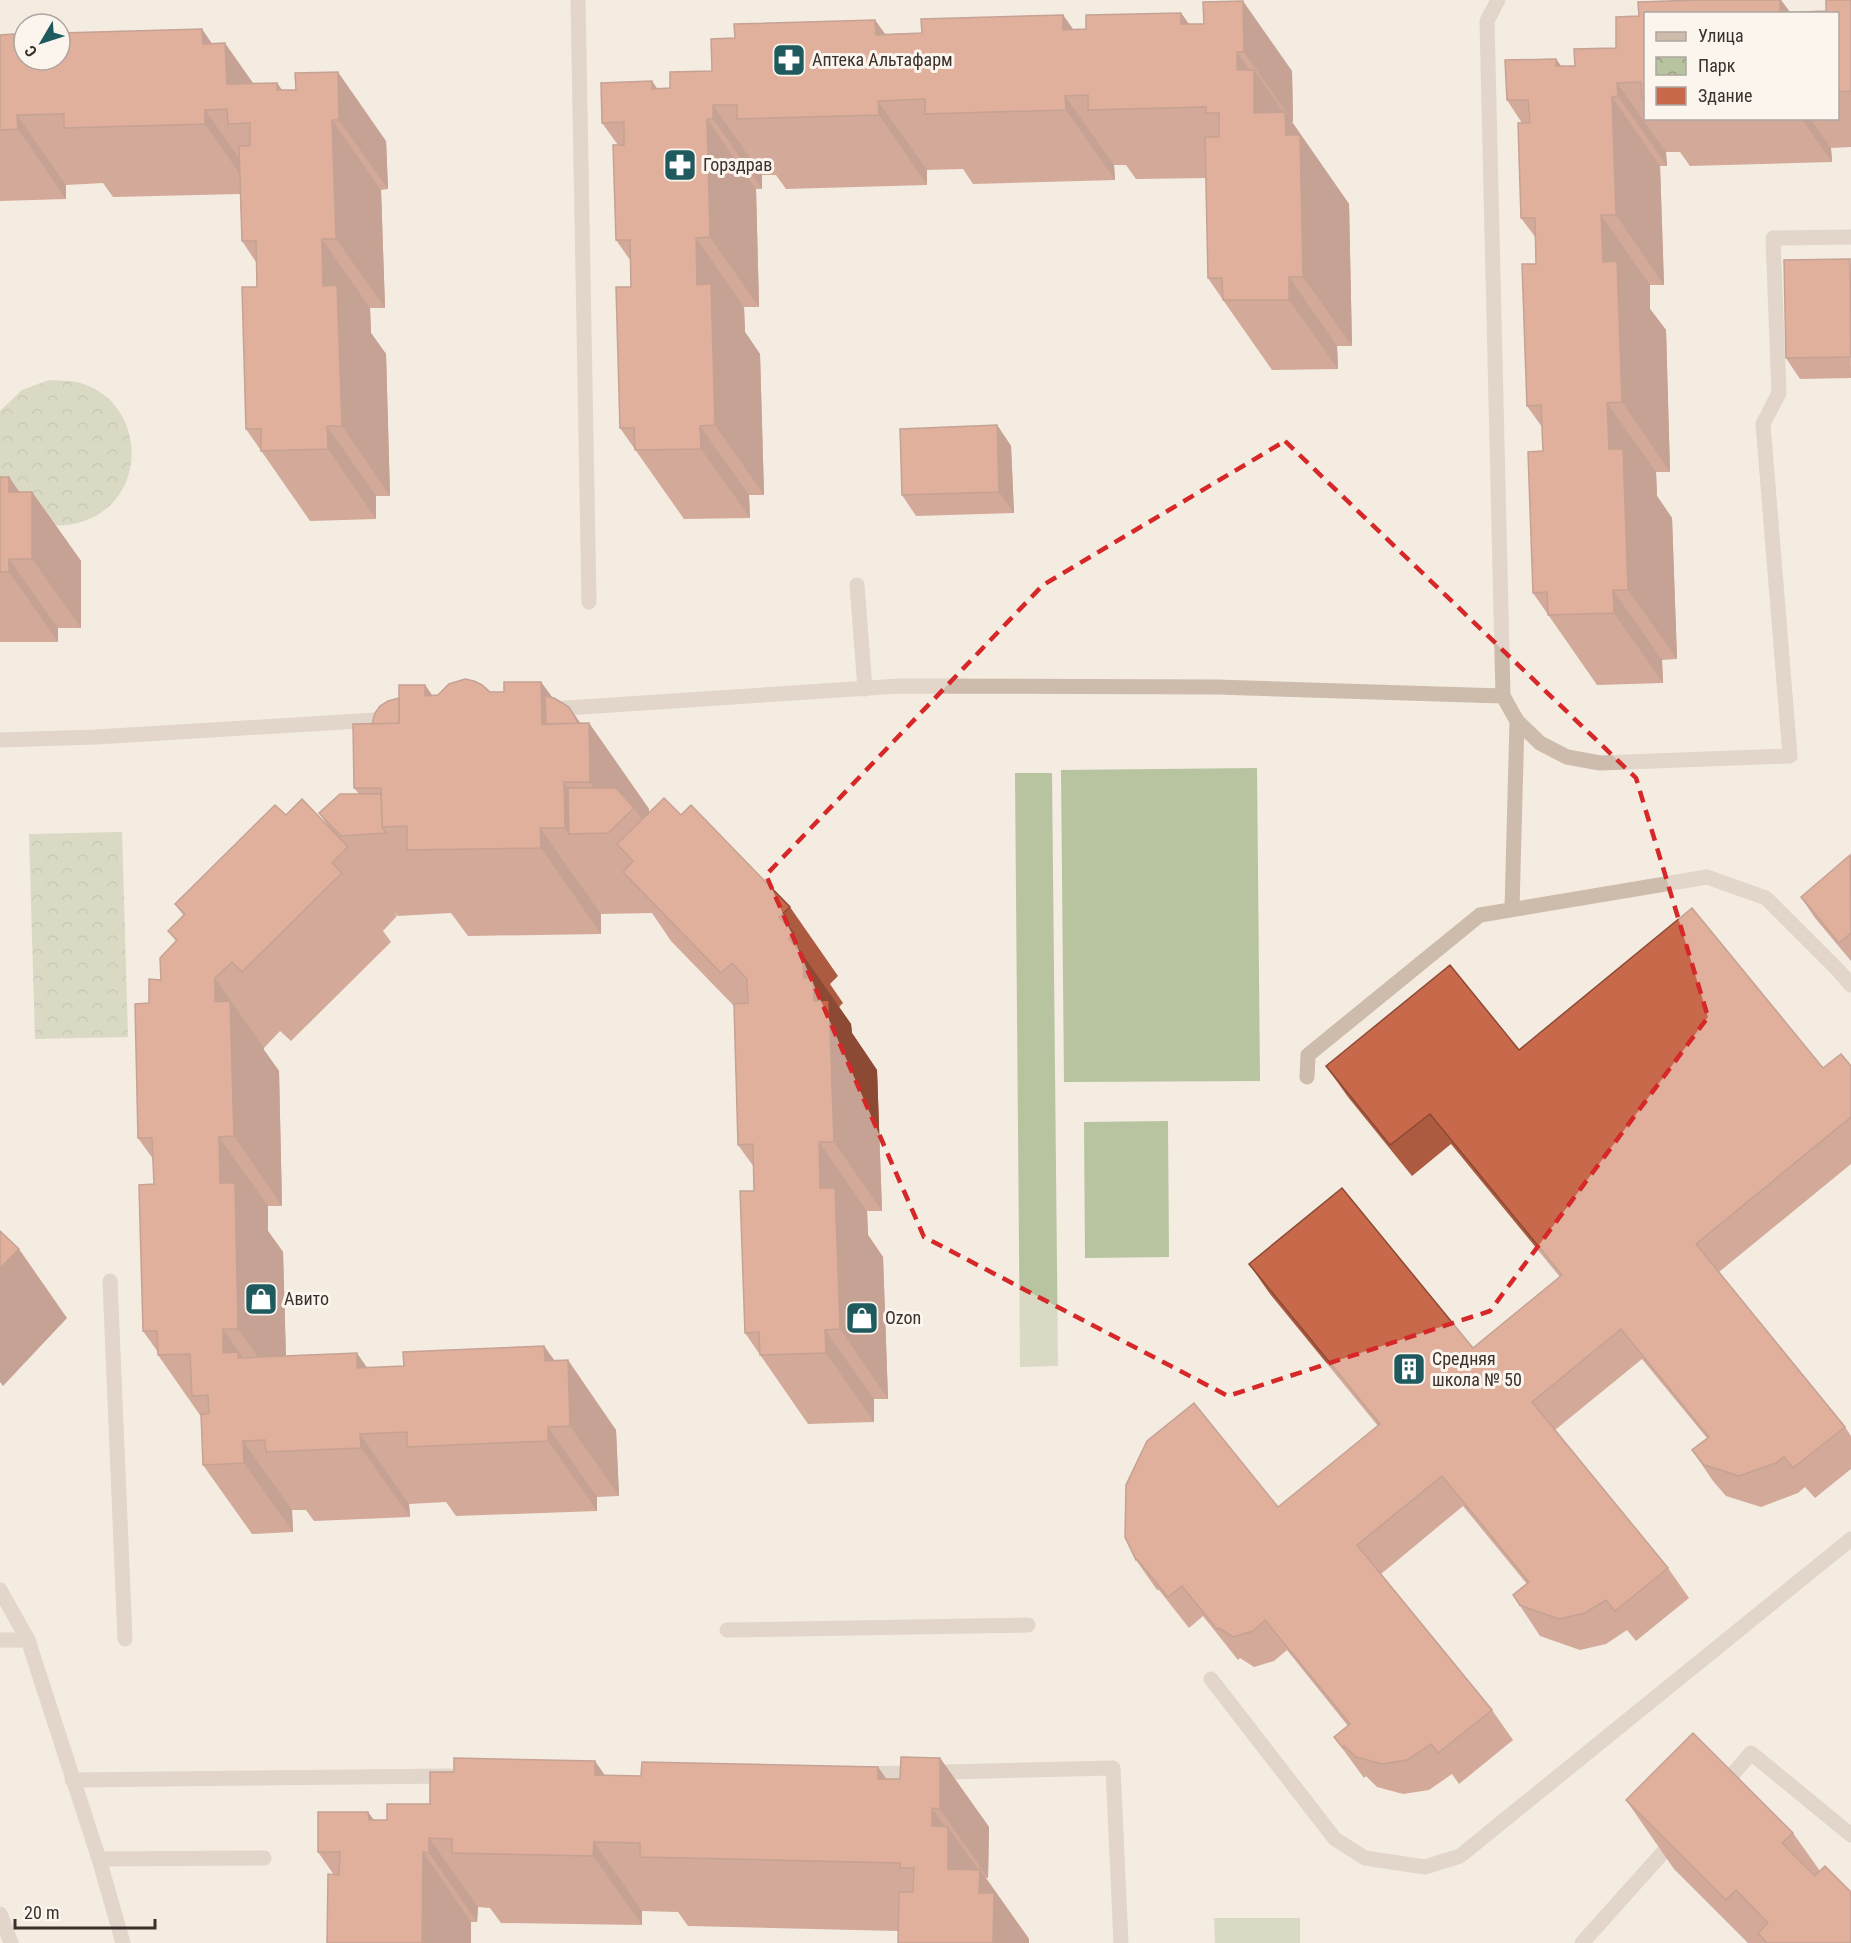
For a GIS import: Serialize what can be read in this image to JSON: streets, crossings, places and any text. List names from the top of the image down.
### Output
{
  "places": {
    "pharmacy": ["Аптека Альтафарм", "Горздрав"],
    "shop": ["Авито", "Ozon"],
    "building": ["Средняя школа № 50"]
  },
  "legend": ["Улица", "Парк", "Здание"],
  "scale_bar": "20 m",
  "north": "bottom left"
}
